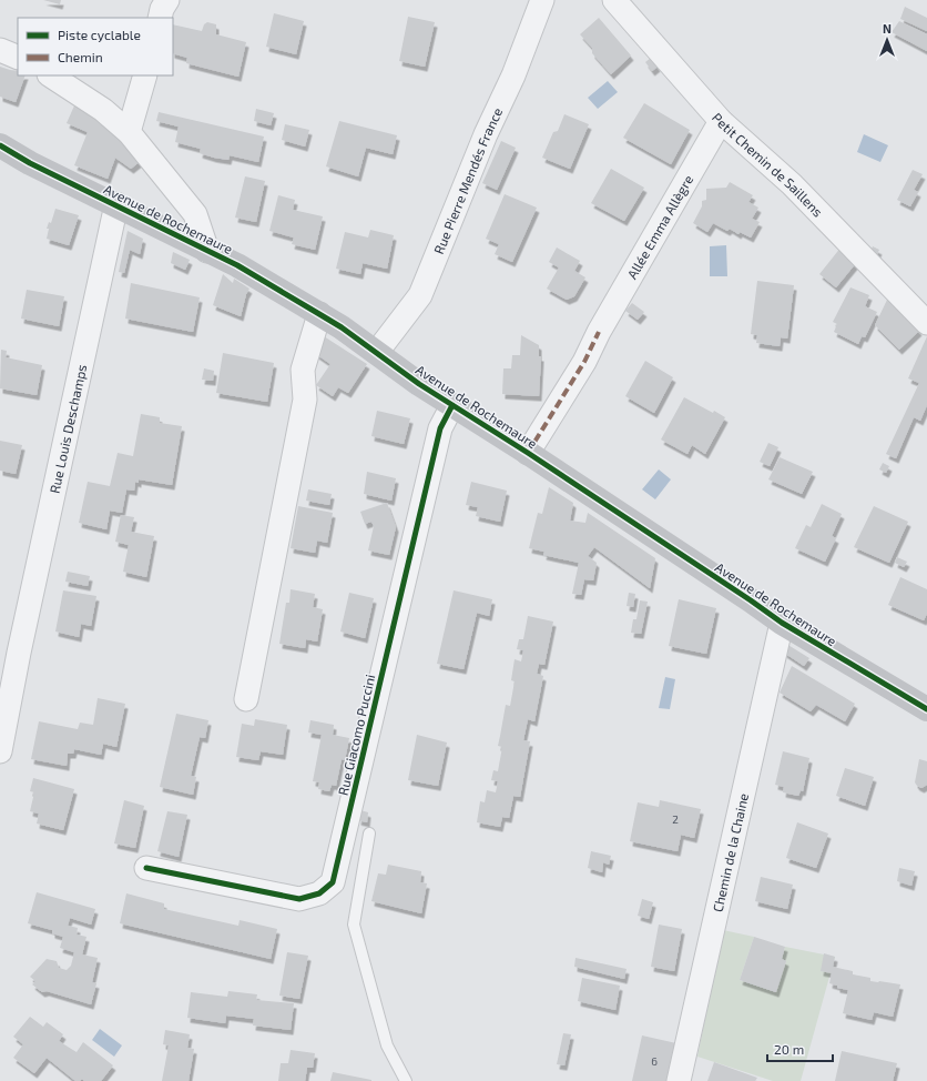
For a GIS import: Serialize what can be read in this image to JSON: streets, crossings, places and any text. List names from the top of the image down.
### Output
{
  "streets": {
    "street": [
      "Petit Chemin de Saillens",
      "Rue Pierre Mendés France",
      "Avenue de Rochemaure",
      "Allée Emma Allègre",
      "Rue Louis Deschamps",
      "Rue Giacomo Puccini",
      "Chemin de la Chaine"
    ]
  },
  "crossings": [
    ["Petit Chemin de Saillens", "Allée Emma Allègre"],
    ["Rue Pierre Mendés France", "Avenue de Rochemaure"],
    ["Avenue de Rochemaure", "Allée Emma Allègre"],
    ["Avenue de Rochemaure", "Rue Louis Deschamps"],
    ["Avenue de Rochemaure", "Rue Giacomo Puccini"],
    ["Avenue de Rochemaure", "Chemin de la Chaine"]
  ],
  "house_numbers": ["2", "6"],
  "legend": ["Piste cyclable", "Chemin"],
  "scale_bar": "20 m",
  "north": "top"
}
